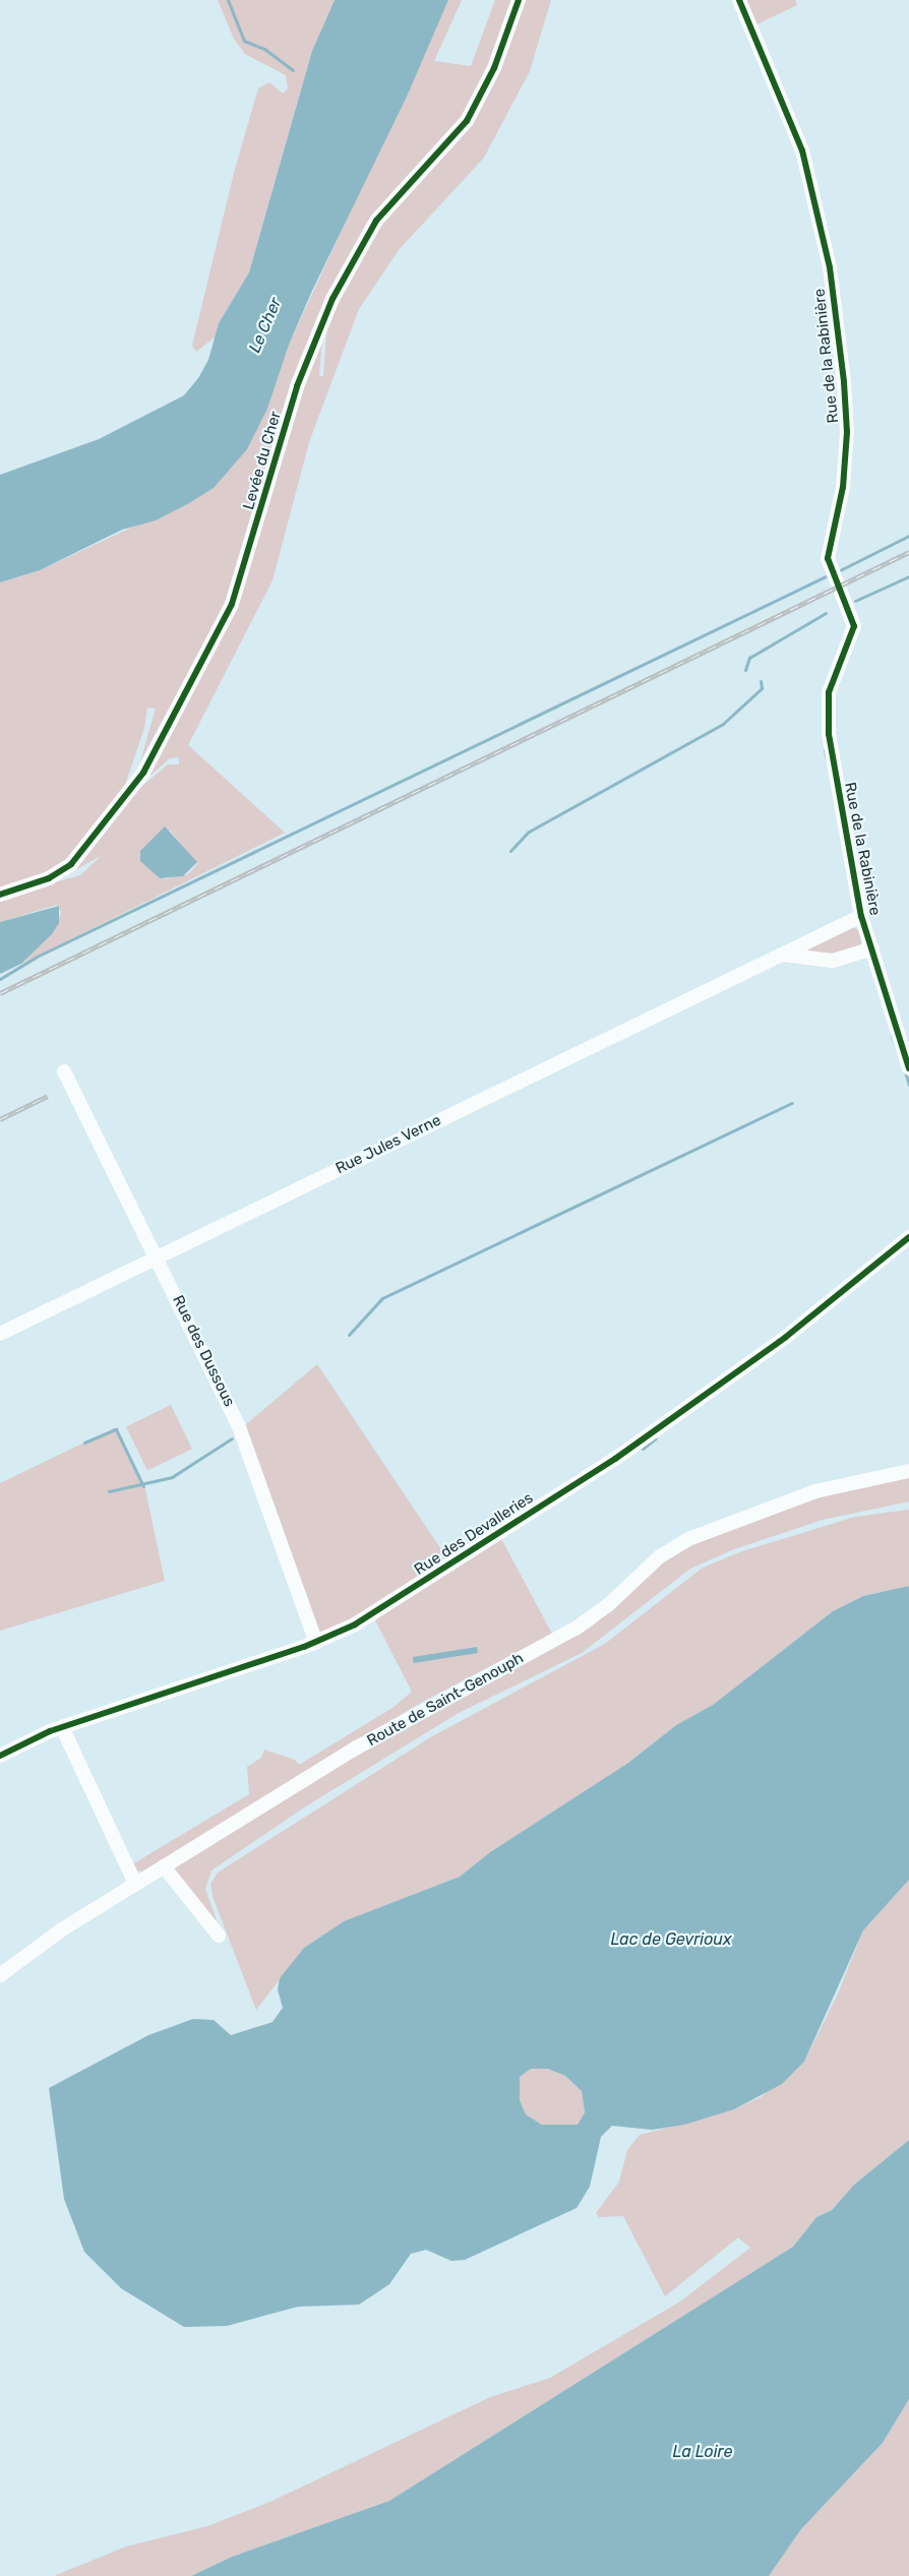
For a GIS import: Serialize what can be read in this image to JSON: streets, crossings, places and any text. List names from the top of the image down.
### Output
{
  "streets": {
    "street": [
      "Rue de la Rabinière",
      "Levée du Cher",
      "Rue Jules Verne",
      "Rue des Dussous",
      "Rue des Devalleries",
      "Route de Saint-Genouph"
    ]
  },
  "crossings": [
    ["Rue de la Rabinière", "Rue Jules Verne"],
    ["Rue Jules Verne", "Rue des Dussous"],
    ["Rue des Dussous", "Rue des Devalleries"]
  ],
  "water": ["Le Cher", "Lac de Gevrioux", "La Loire"]
}
